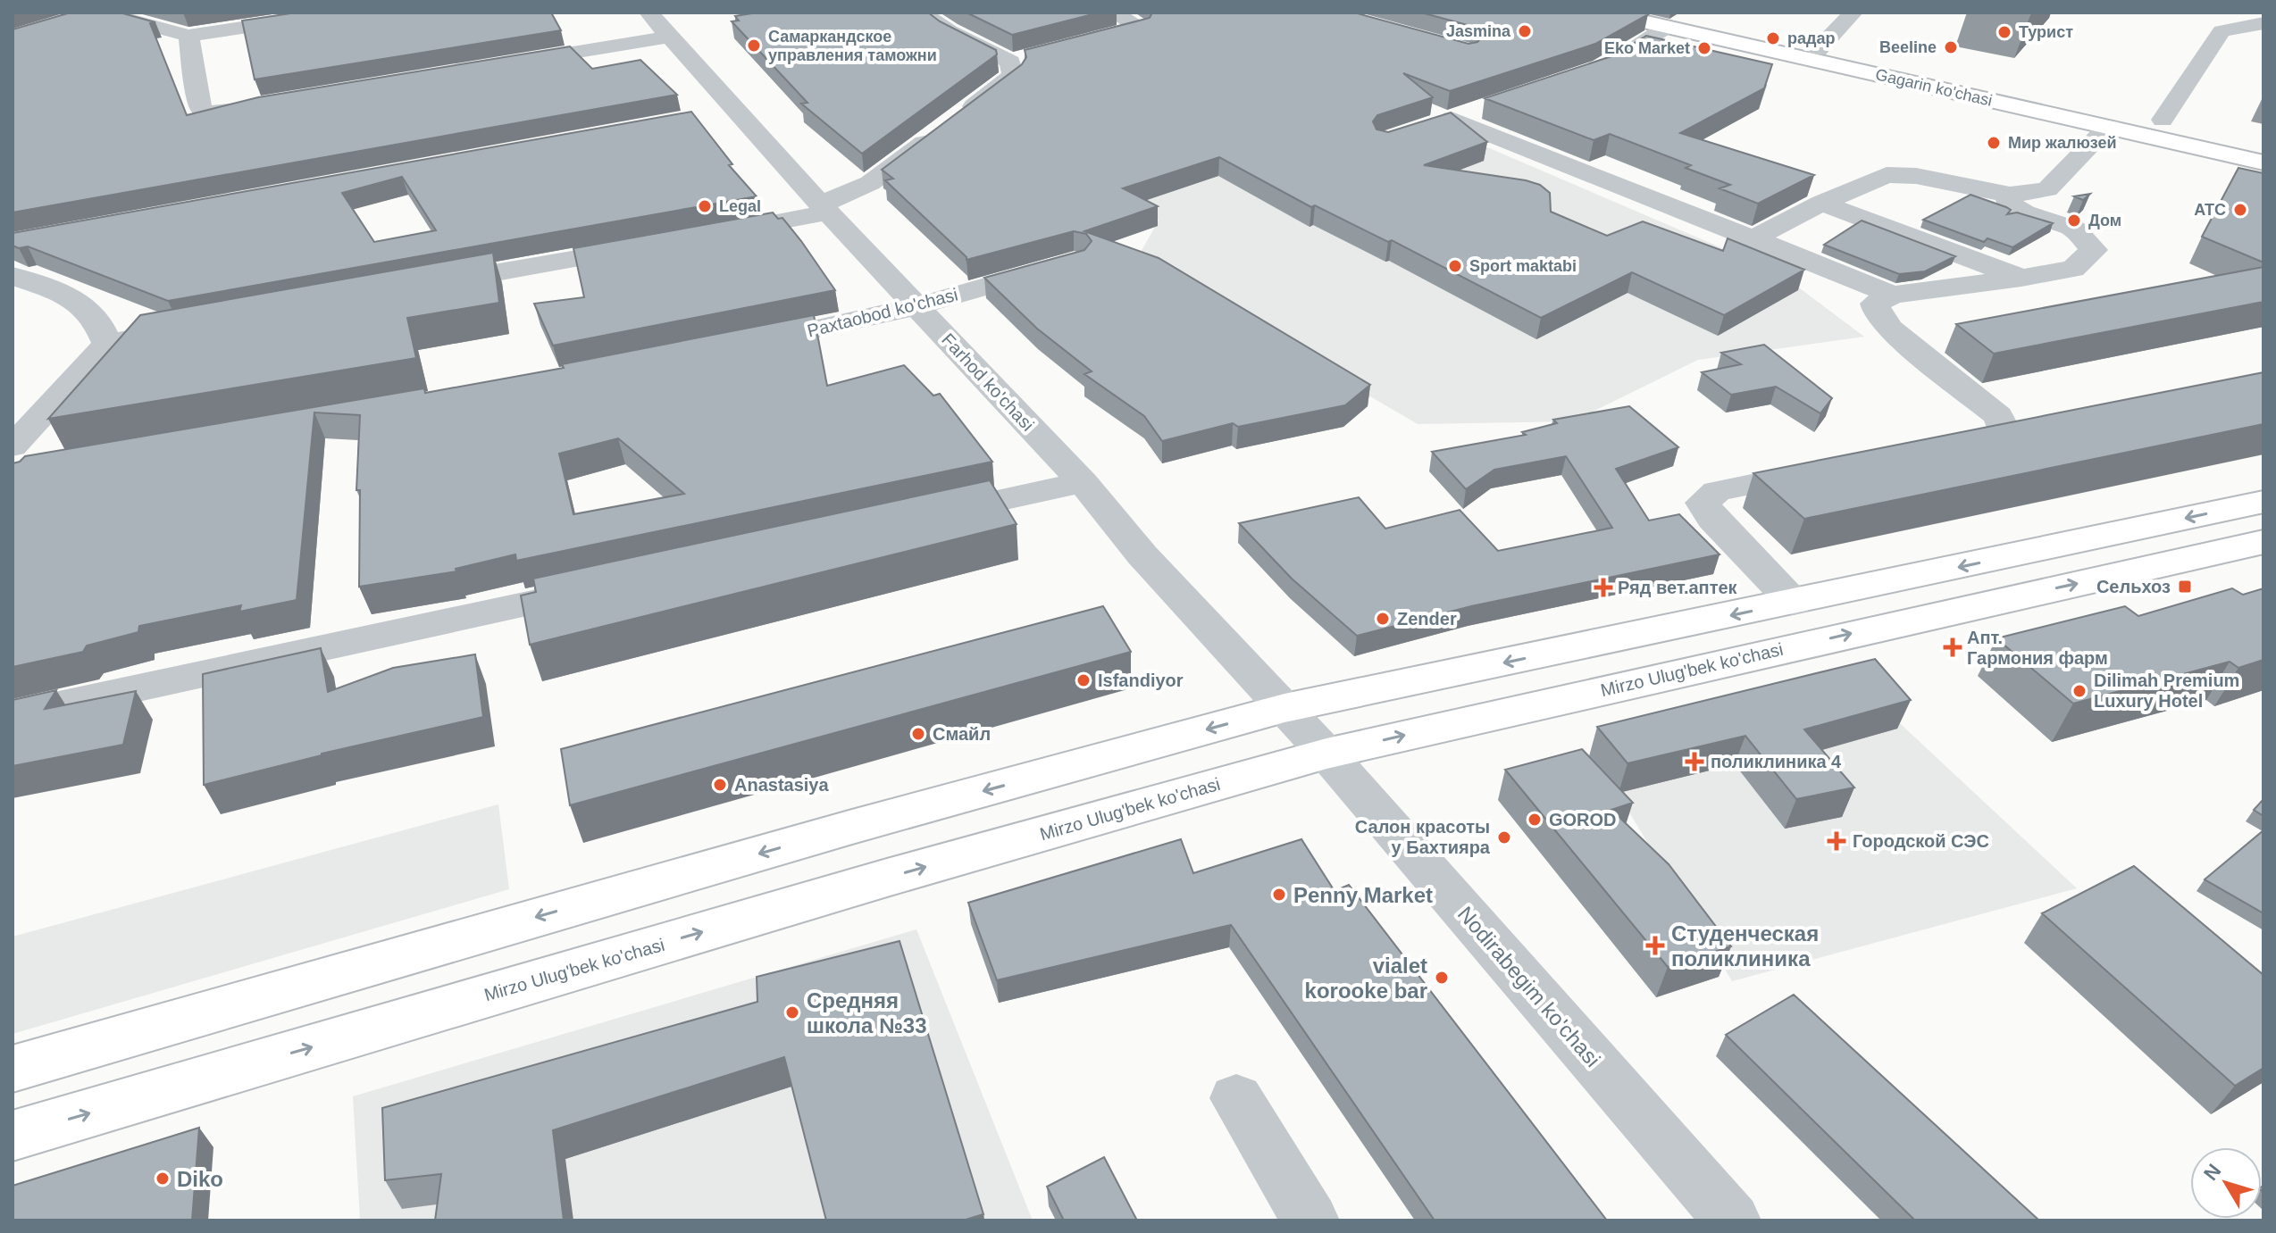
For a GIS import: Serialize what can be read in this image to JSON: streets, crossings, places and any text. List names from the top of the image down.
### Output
{
  "streets": {
    "main road": ["Gagarin ko'chasi", "Mirzo Ulug'bek ko'chasi"],
    "street": ["Paxtaobod ko'chasi", "Farhod ko'chasi", "Nodirabegim ko'chasi"]
  },
  "crossings": [
    ["Paxtaobod ko'chasi", "Farhod ko'chasi"],
    ["Farhod ko'chasi", "Mirzo Ulug'bek ko'chasi"],
    ["Farhod ko'chasi", "Nodirabegim ko'chasi"],
    ["Mirzo Ulug'bek ko'chasi", "Nodirabegim ko'chasi"]
  ],
  "places": {
    "other": [
      "Jasmina",
      "Турист",
      "радар",
      "Самаркандское управления таможни",
      "Beeline",
      "Eko Market",
      "Мир жалюзей",
      "Legal",
      "ATC",
      "Дом",
      "Sport maktabi",
      "Zender",
      "Isfandiyor",
      "Dilimah Premium Luxury Hotel",
      "Смайл",
      "Anastasiya",
      "GOROD",
      "Салон красоты у Бахтияра",
      "Penny Market",
      "vialet korooke bar",
      "Средняя школа №33",
      "Diko"
    ],
    "transit": ["Сельхоз"],
    "health": [
      "Ряд вет.аптек",
      "Апт. Гармония фарм",
      "поликлиника 4",
      "Городской СЭС",
      "Студенческая поликлиника"
    ]
  },
  "north": "top left"
}
